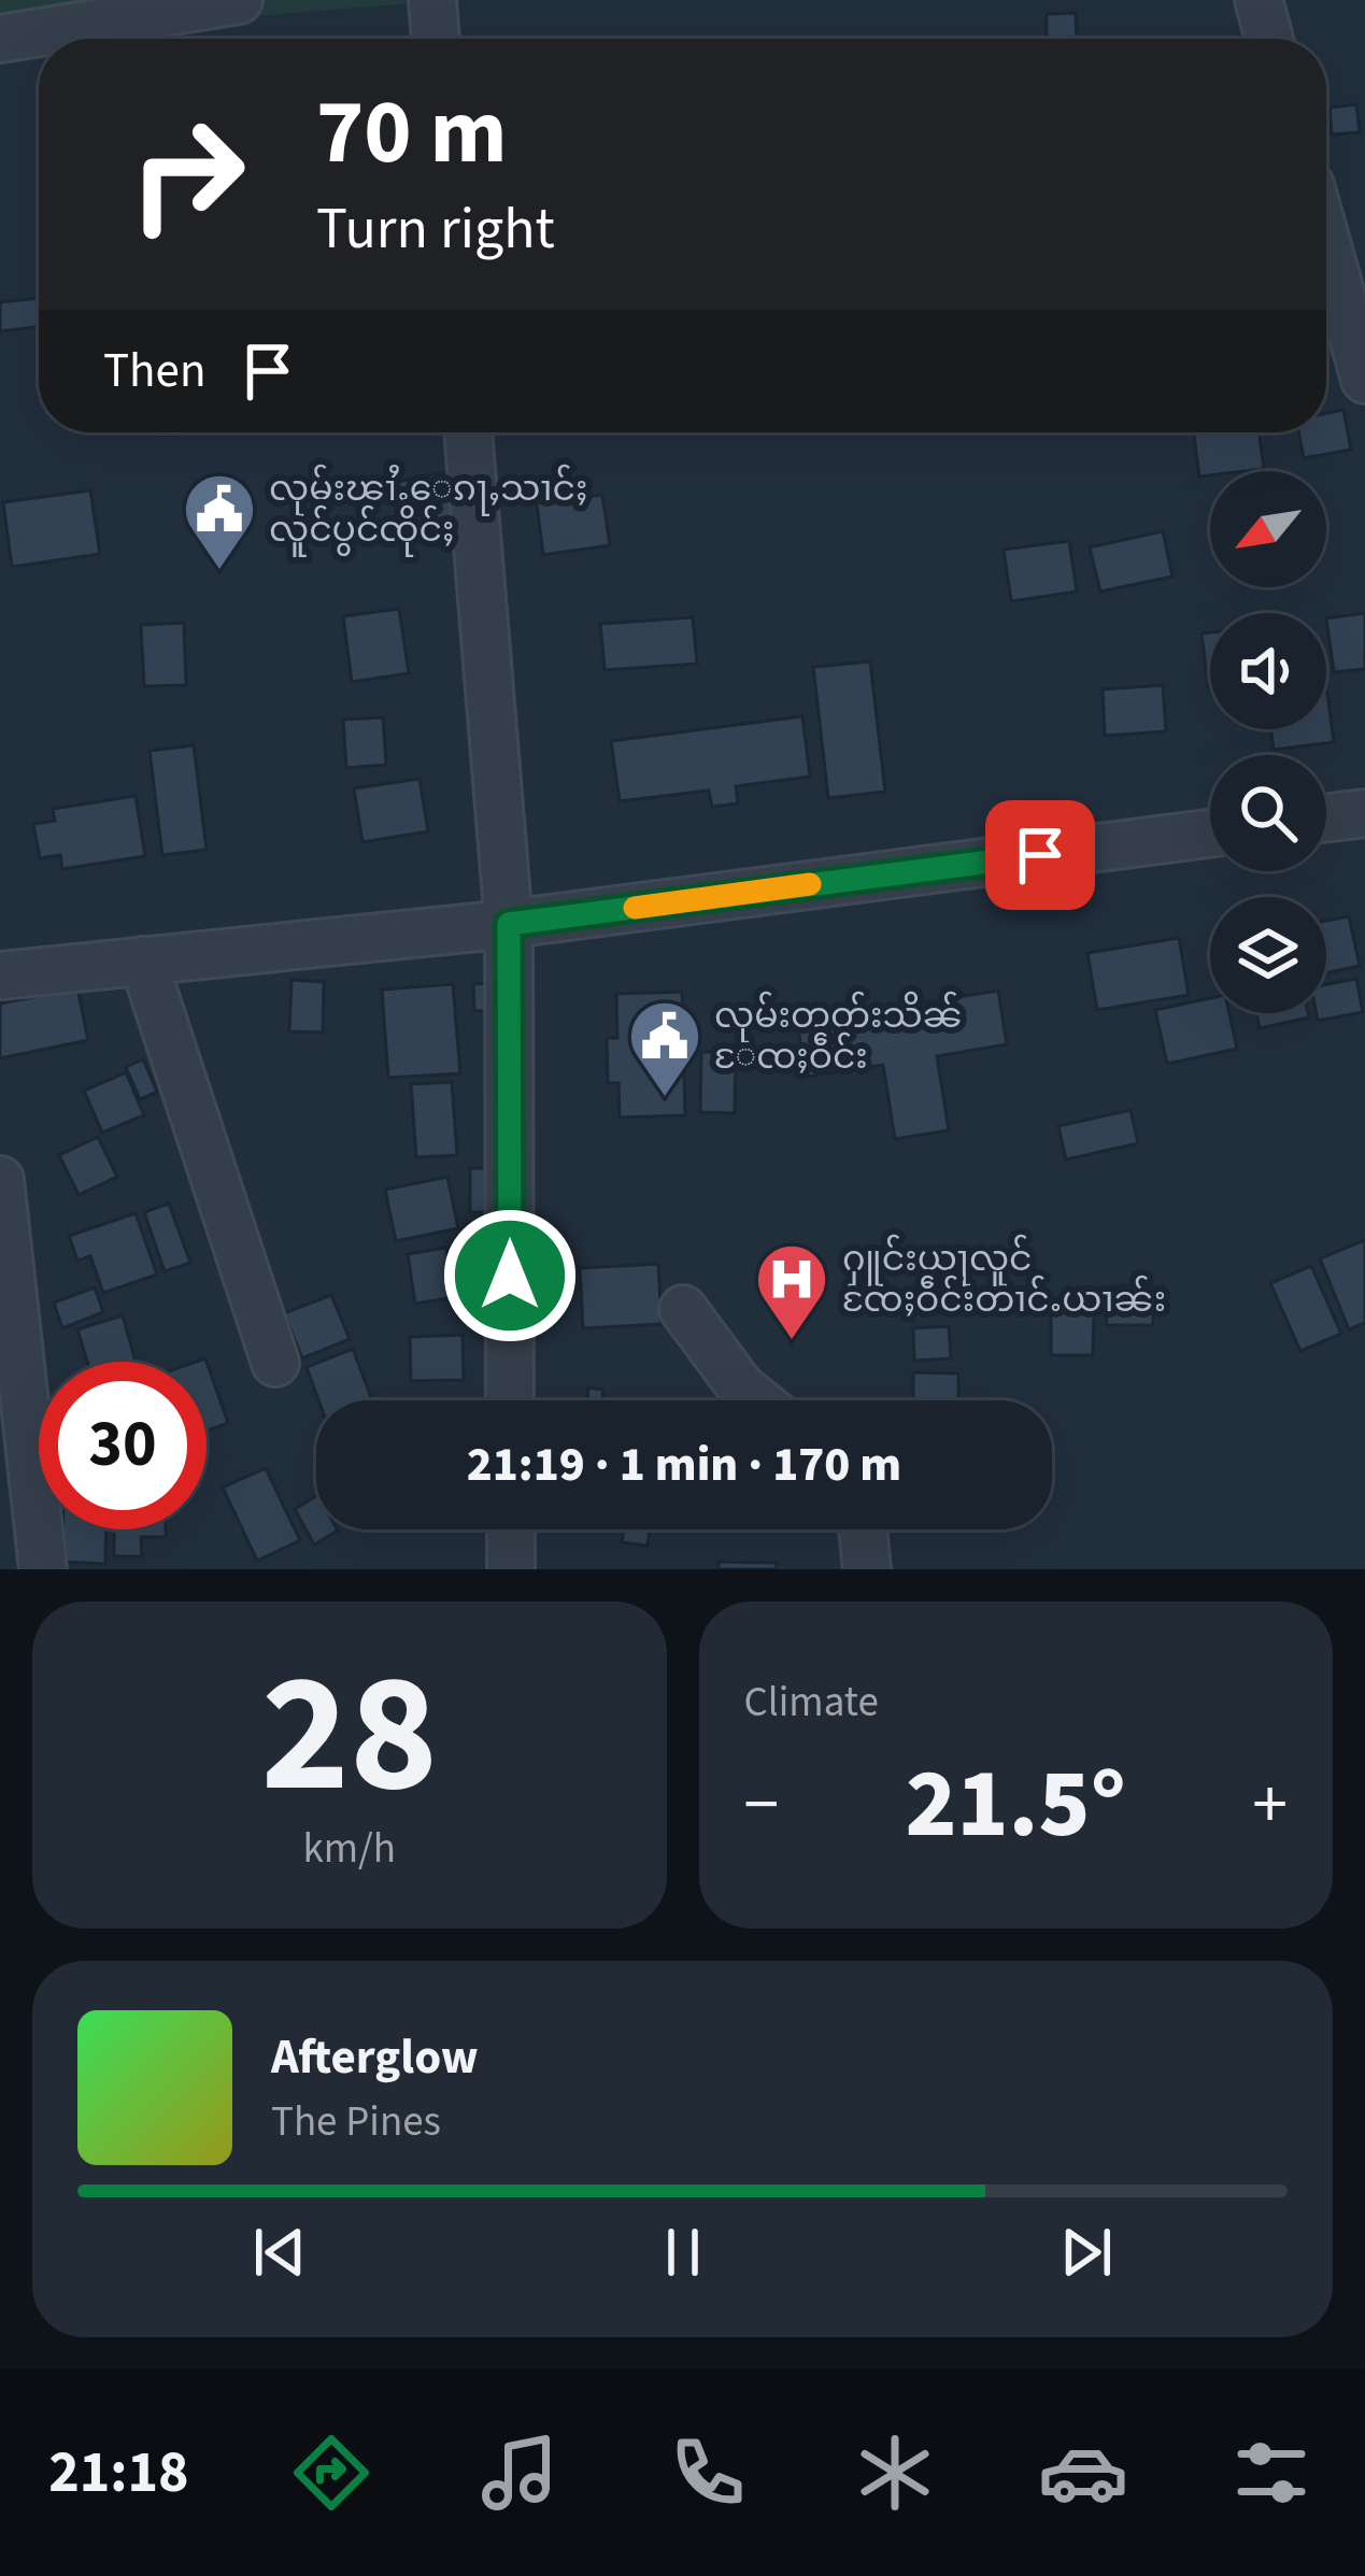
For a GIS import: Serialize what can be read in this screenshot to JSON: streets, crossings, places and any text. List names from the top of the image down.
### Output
{
  "places": {
    "public building": ["လုမ်းၽၢႆႇေၵႃႇသၢင်ႈ လူင်ပွင်ၸိုင်ႈ", "လုမ်းတတ်းသိၼ် ႄၸႈဝဵင်း"],
    "hospital": ["ႁူင်းယႃလူင် ၸႄႈဝဵင်းတၢင်ႉယၢၼ်း"]
  },
  "north": "bottom left",
  "page": {
    "turn": ["70 m", "Turn right"],
    "then": "Then",
    "limit": "30",
    "trip": "21:19 · 1 min · 170 m",
    "tile": [
      ["28", "km/h"],
      "Climate"
    ],
    "heat": ["−", "21.5°", "+"],
    "song": ["Afterglow", "The Pines"],
    "tabs": "21:18"
  }
}
